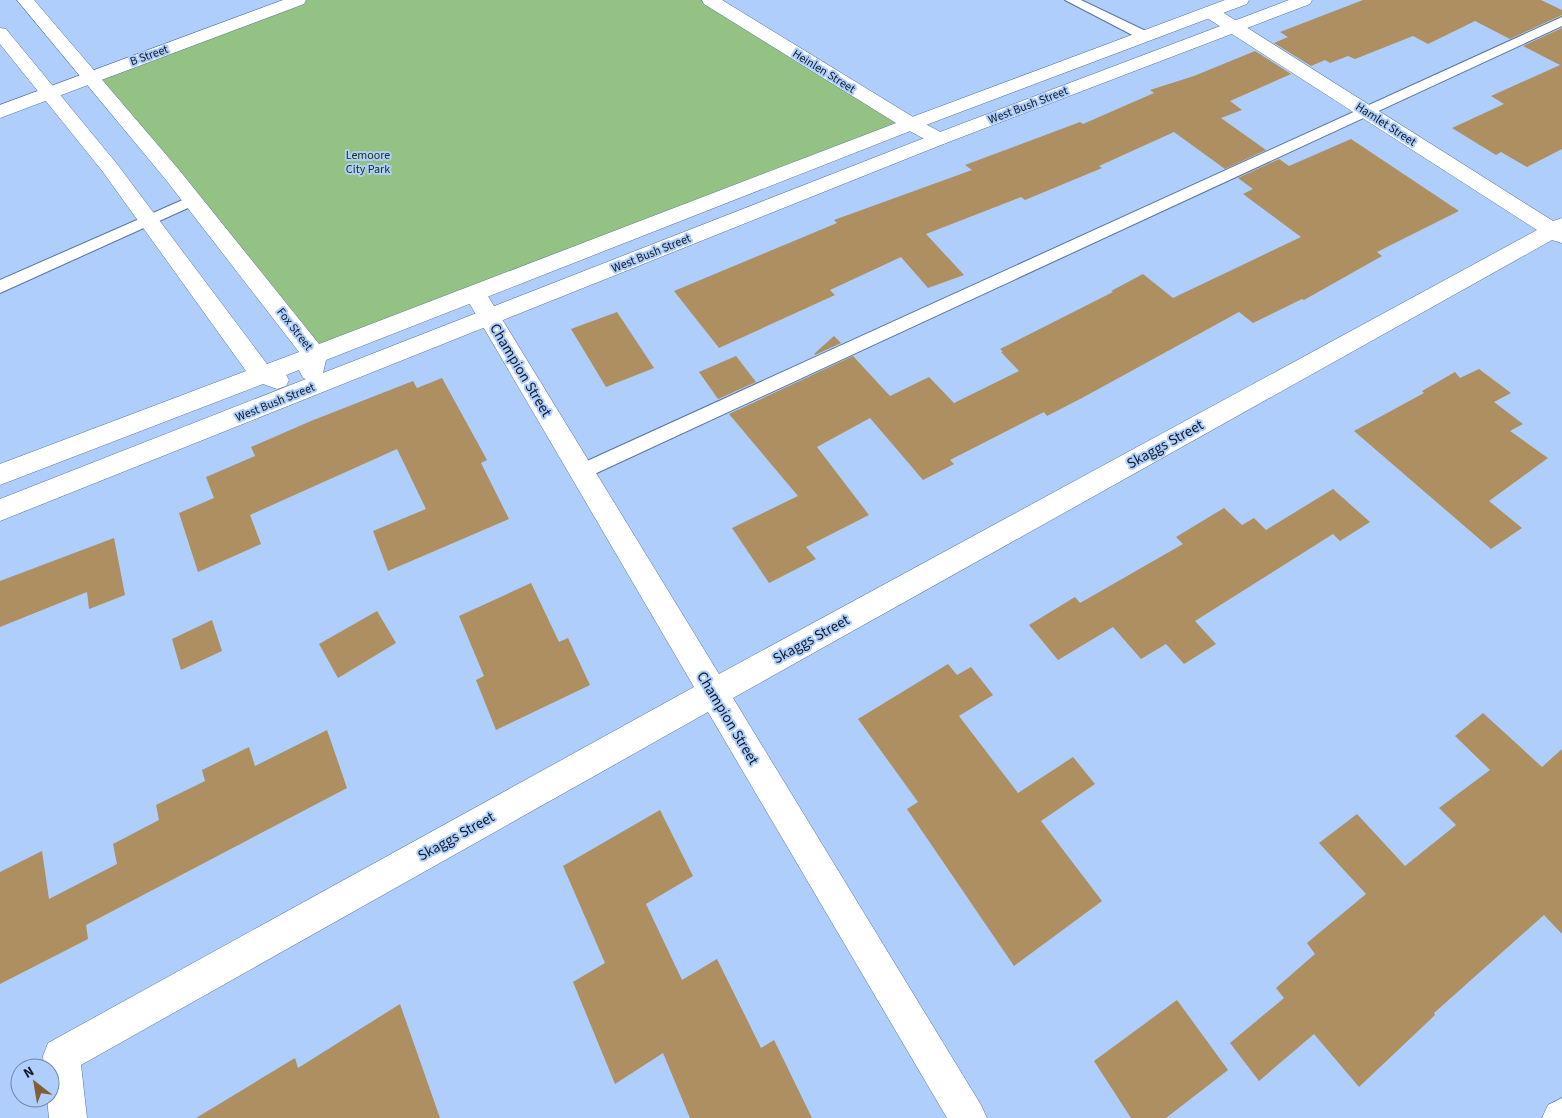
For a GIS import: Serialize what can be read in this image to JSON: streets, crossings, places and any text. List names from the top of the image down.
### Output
{
  "streets": {
    "street": [
      "B Street",
      "Heinlen Street",
      "West Bush Street",
      "Hamlet Street",
      "Fox Street",
      "Champion Street",
      "Skaggs Street"
    ]
  },
  "crossings": [
    ["B Street", "Fox Street"],
    ["Heinlen Street", "West Bush Street"],
    ["West Bush Street", "Hamlet Street"],
    ["West Bush Street", "Fox Street"],
    ["West Bush Street", "Champion Street"],
    ["Hamlet Street", "Skaggs Street"],
    ["Champion Street", "Skaggs Street"]
  ],
  "parks": ["Lemoore City Park"],
  "north": "top left"
}
